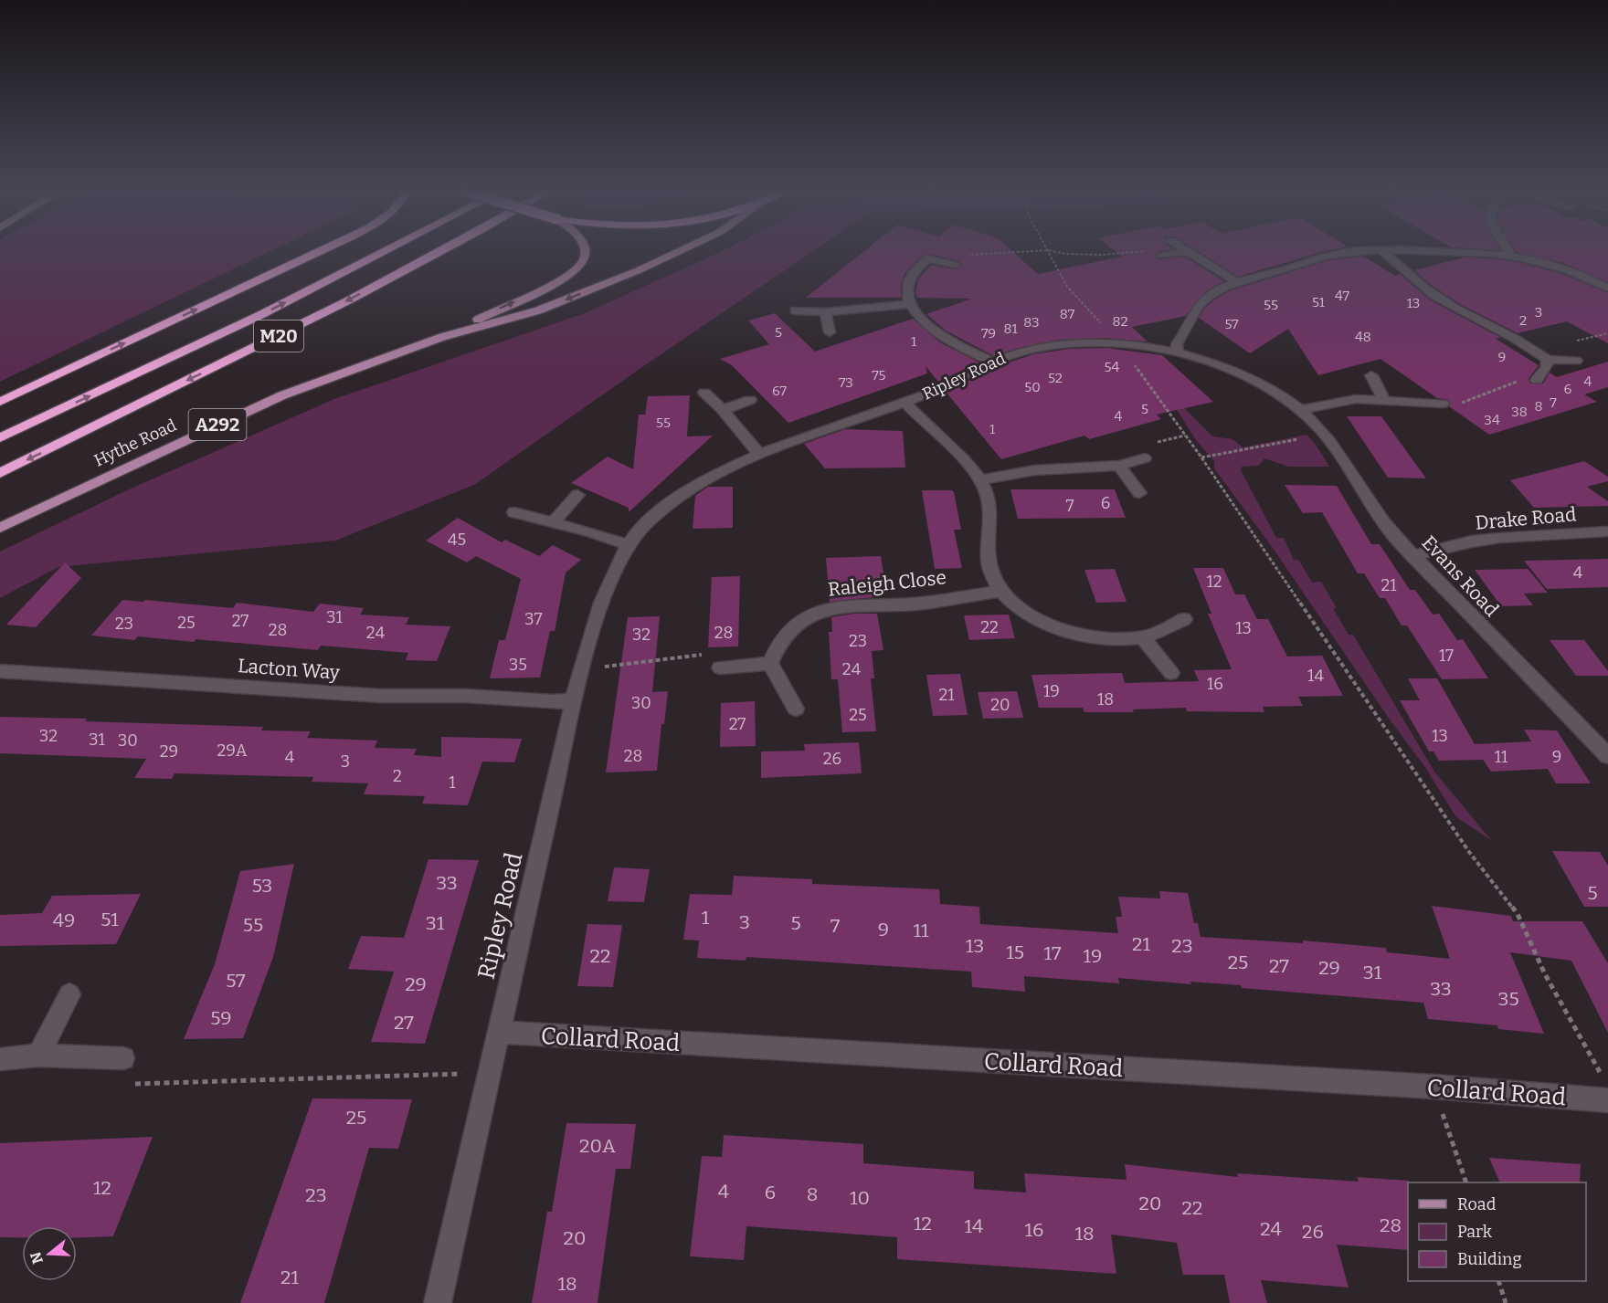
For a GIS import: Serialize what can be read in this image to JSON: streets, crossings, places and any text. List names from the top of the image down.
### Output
{
  "streets": {
    "highway": ["M20"],
    "main road": ["A292", "Hythe Road"],
    "street": [
      "Ripley Road",
      "Drake Road",
      "Evans Road",
      "Raleigh Close",
      "Lacton Way",
      "Collard Road"
    ]
  },
  "crossings": [
    ["Ripley Road", "Evans Road"],
    ["Ripley Road", "Lacton Way"],
    ["Ripley Road", "Collard Road"],
    ["Drake Road", "Evans Road"]
  ],
  "house_numbers": [
    "47",
    "51",
    "13",
    "55",
    "3",
    "87",
    "2",
    "82",
    "83",
    "57",
    "81",
    "5",
    "79",
    "48",
    "1",
    "9",
    "54",
    "75",
    "52",
    "4",
    "73",
    "50",
    "6",
    "67",
    "7",
    "8",
    "5",
    "38",
    "4",
    "34",
    "55",
    "1",
    "6",
    "7",
    "45",
    "4",
    "12",
    "21",
    "31",
    "37",
    "27",
    "25",
    "23",
    "22",
    "13",
    "28",
    "24",
    "28",
    "32",
    "23",
    "17",
    "35",
    "24",
    "14",
    "16",
    "19",
    "21",
    "18",
    "30",
    "20",
    "25",
    "27",
    "32",
    "13",
    "31",
    "30",
    "29A",
    "29",
    "28",
    "4",
    "11",
    "9",
    "26",
    "3",
    "2",
    "1",
    "33",
    "53",
    "5",
    "1",
    "51",
    "49",
    "3",
    "31",
    "5",
    "55",
    "7",
    "9",
    "11",
    "21",
    "13",
    "23",
    "15",
    "17",
    "22",
    "19",
    "25",
    "27",
    "29",
    "31",
    "57",
    "29",
    "33",
    "35",
    "59",
    "27",
    "25",
    "20A",
    "12",
    "4",
    "6",
    "8",
    "23",
    "10",
    "20",
    "22",
    "12",
    "28",
    "14",
    "24",
    "16",
    "26",
    "18",
    "20",
    "21",
    "18"
  ],
  "legend": ["Road", "Park", "Building"],
  "north": "left"
}
